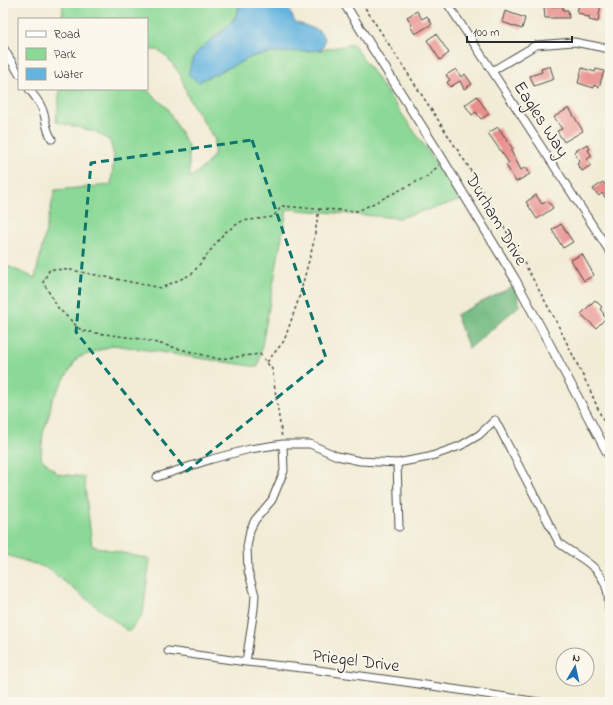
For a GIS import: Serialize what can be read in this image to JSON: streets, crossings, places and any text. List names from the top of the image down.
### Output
{
  "streets": {
    "street": ["Eagles Way", "Durham Drive", "Priegel Drive"]
  },
  "legend": ["Road", "Park", "Water"],
  "scale_bar": "100 m",
  "north": "top"
}
